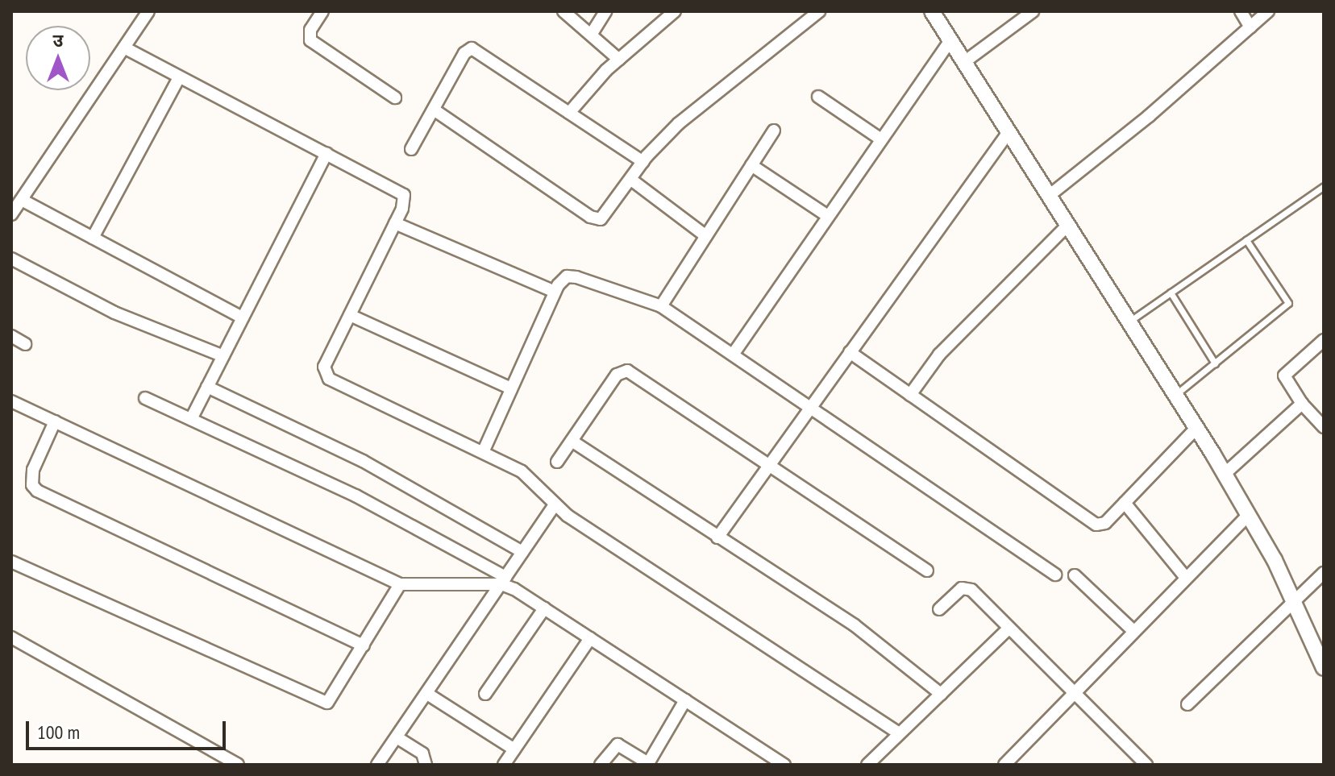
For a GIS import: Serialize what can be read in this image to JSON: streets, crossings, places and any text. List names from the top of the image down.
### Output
{
  "scale_bar": "100 m",
  "north": "top"
}
